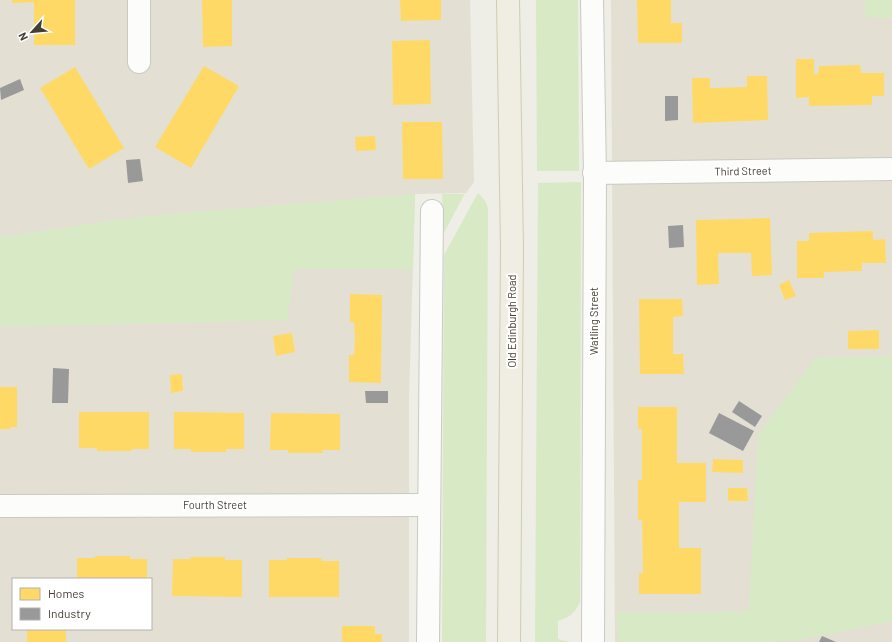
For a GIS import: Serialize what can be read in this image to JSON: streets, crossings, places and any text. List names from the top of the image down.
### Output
{
  "streets": {
    "main road": ["Old Edinburgh Road"],
    "street": ["Third Street", "Watling Street", "Fourth Street"]
  },
  "crossings": [
    ["Third Street", "Watling Street"]
  ],
  "legend": ["Homes", "Industry"],
  "north": "bottom left"
}
